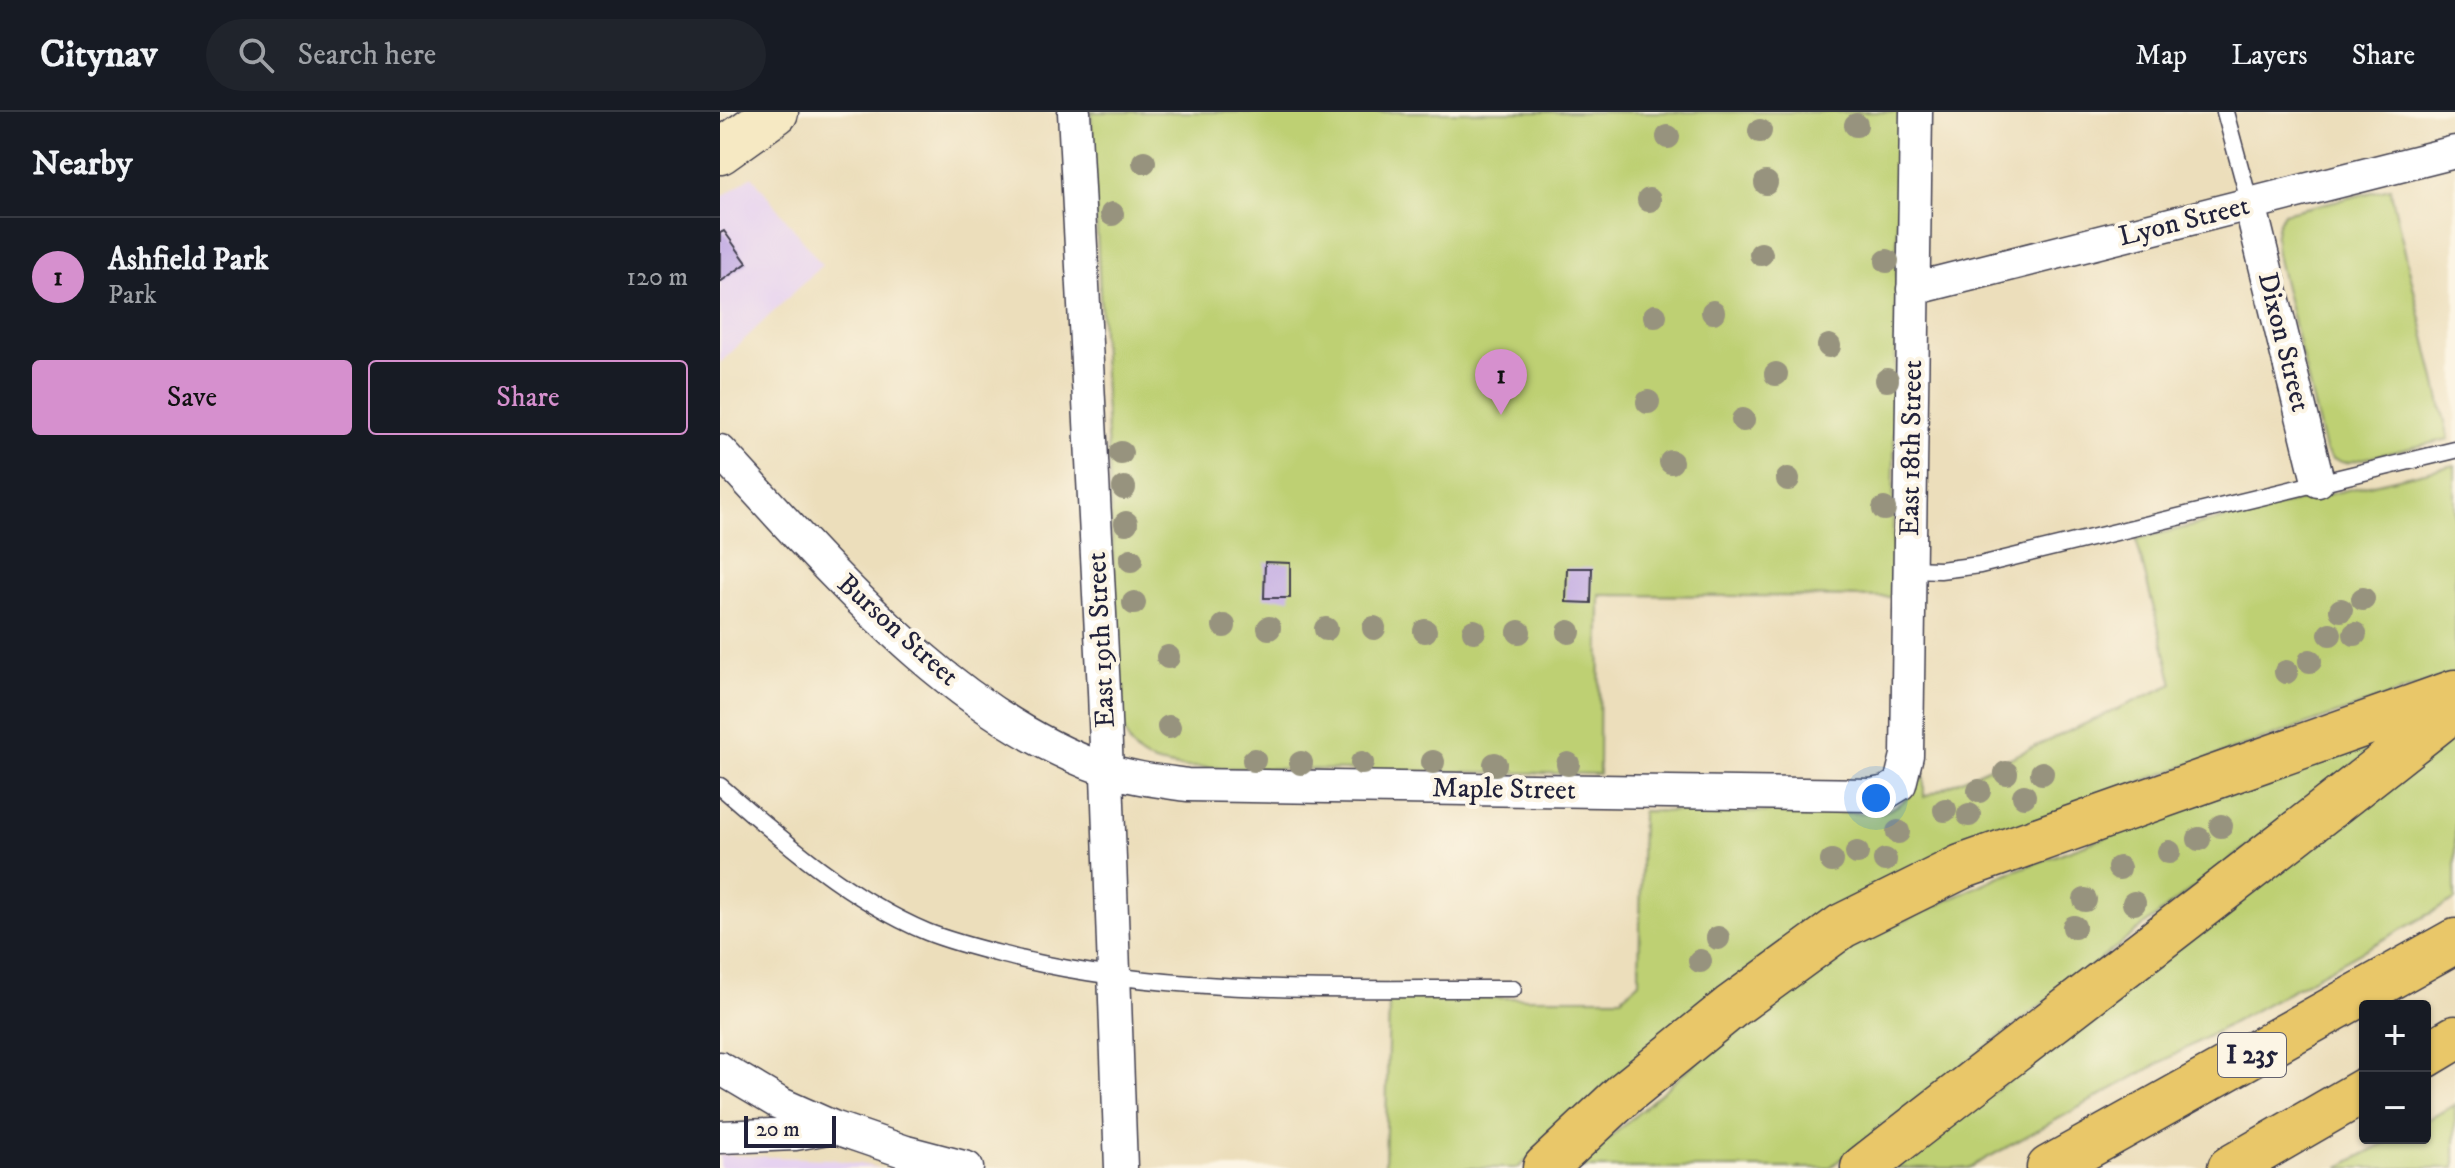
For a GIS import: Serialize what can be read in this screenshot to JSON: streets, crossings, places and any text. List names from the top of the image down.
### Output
{
  "streets": {
    "highway": ["I 235"],
    "street": [
      "Lyon Street",
      "Dixon Street",
      "East 18th Street",
      "Burson Street",
      "East 19th Street",
      "Maple Street"
    ]
  },
  "crossings": [
    ["Lyon Street", "Dixon Street"],
    ["Lyon Street", "East 18th Street"],
    ["East 18th Street", "Maple Street"],
    ["Burson Street", "East 19th Street"],
    ["Burson Street", "Maple Street"],
    ["East 19th Street", "Maple Street"]
  ],
  "scale_bar": "20 m",
  "page": {
    "header": "Citynav",
    "search": "Search here",
    "nav": ["Map", "Layers", "Share"],
    "heading": "Nearby",
    "list": [
      {
        "mark": "1",
        "name": "Ashfield Park",
        "note": "Park",
        "value": "120 m"
      }
    ],
    "buttons": ["Save", "Share"],
    "pins": "1",
    "map_buttons": ["+", "−"],
    "scale": "20 m"
  }
}
